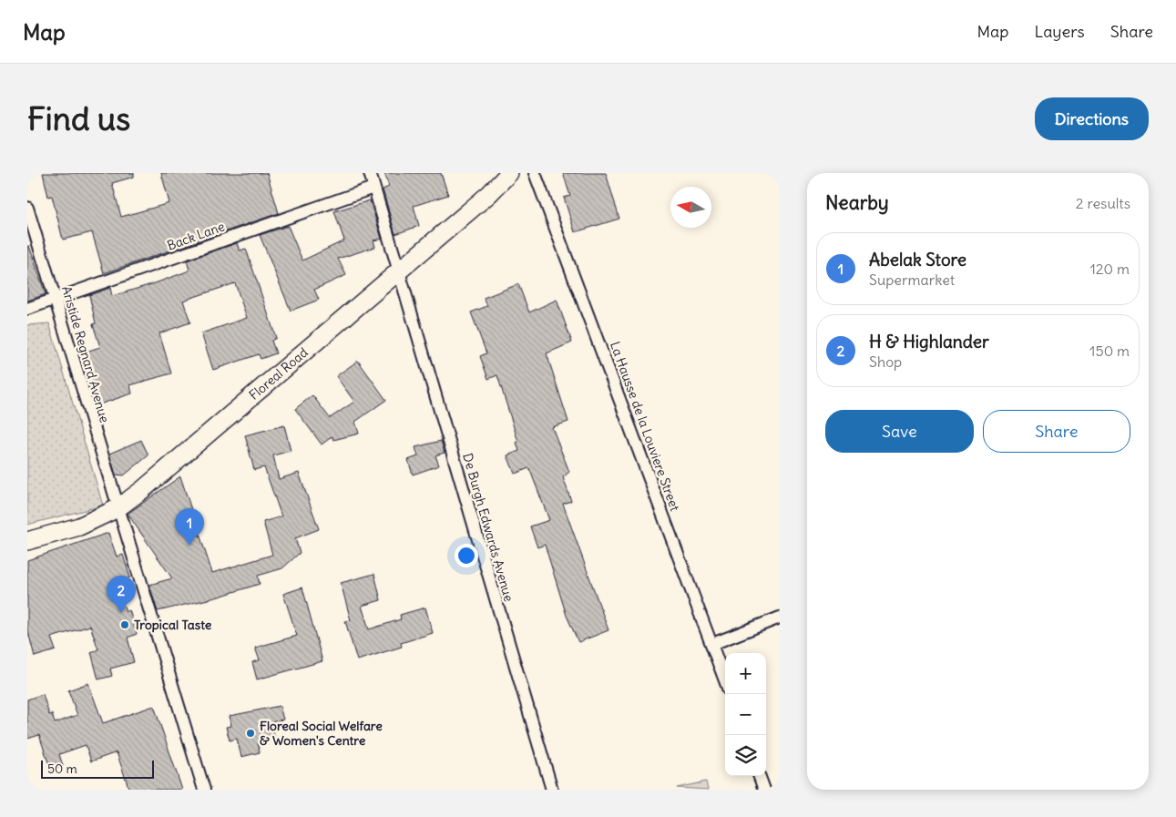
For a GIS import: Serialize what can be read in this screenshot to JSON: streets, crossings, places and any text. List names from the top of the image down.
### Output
{
  "streets": {
    "main road": ["Floreal Road"],
    "street": [
      "Back Lane",
      "Aristide Regnard Avenue",
      "La Hausse de la Louviere Street",
      "De Burgh Edwards Avenue"
    ]
  },
  "crossings": [
    ["Back Lane", "Aristide Regnard Avenue"],
    ["Back Lane", "De Burgh Edwards Avenue"],
    ["Aristide Regnard Avenue", "Floreal Road"],
    ["Floreal Road", "De Burgh Edwards Avenue"]
  ],
  "places": ["Tropical Taste", "Floreal Social Welfare & Women's Centre"],
  "scale_bar": "50 m",
  "north": "left",
  "page": {
    "header": "Map",
    "nav": ["Map", "Layers", "Share"],
    "buttons": [
      "Directions",
      ["Save", "Share"]
    ],
    "title": "Find us",
    "heading": ["Nearby", "2 results"],
    "list": [
      {
        "mark": "1",
        "name": "Abelak Store",
        "note": "Supermarket",
        "value": "120 m"
      },
      {
        "mark": "2",
        "name": "H & Highlander",
        "note": "Shop",
        "value": "150 m"
      }
    ],
    "pins": ["1", "2"],
    "map_buttons": ["+", "−"],
    "scale": "50 m"
  }
}
